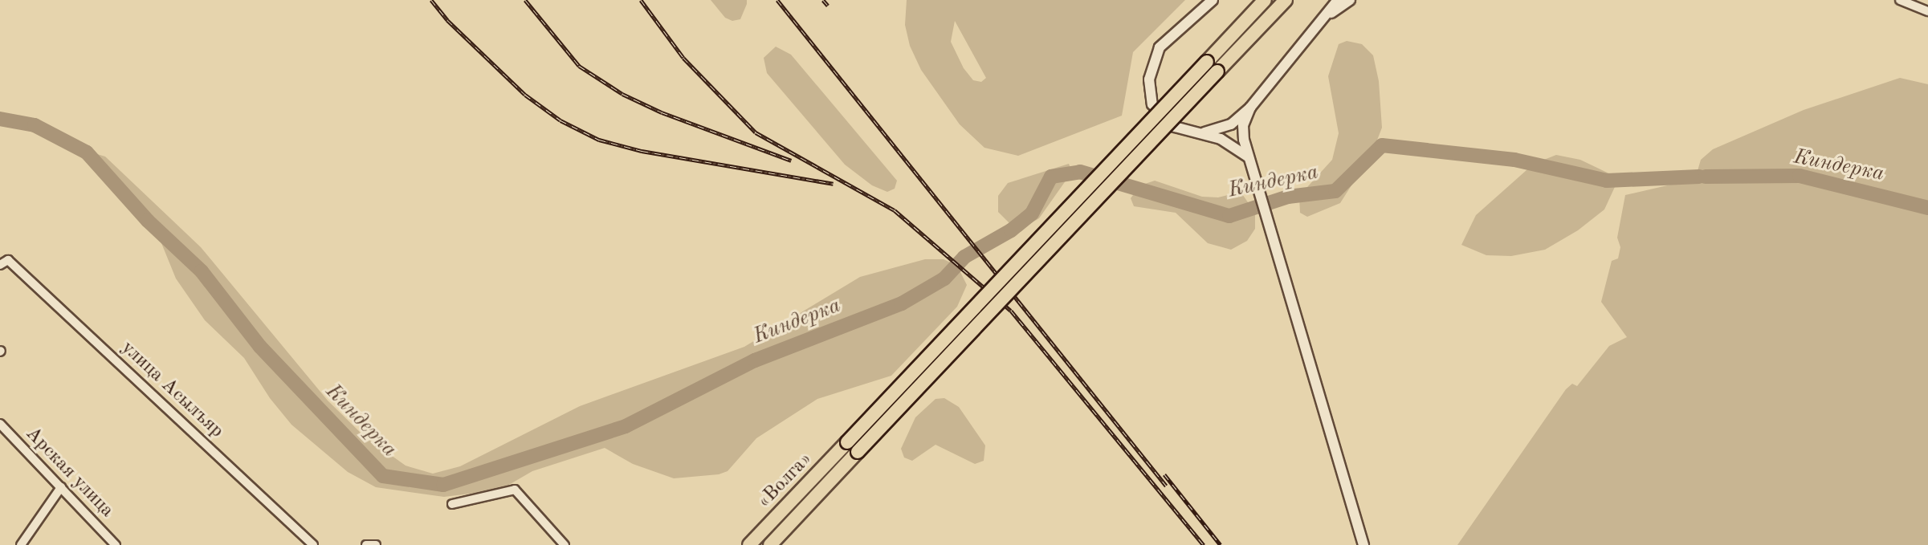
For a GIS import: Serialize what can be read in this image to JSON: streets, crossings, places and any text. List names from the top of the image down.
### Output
{
  "streets": {
    "highway": ["«Волга»"],
    "street": ["улица Асылъяр", "Арская улица"]
  },
  "water": ["Киндерка"]
}
